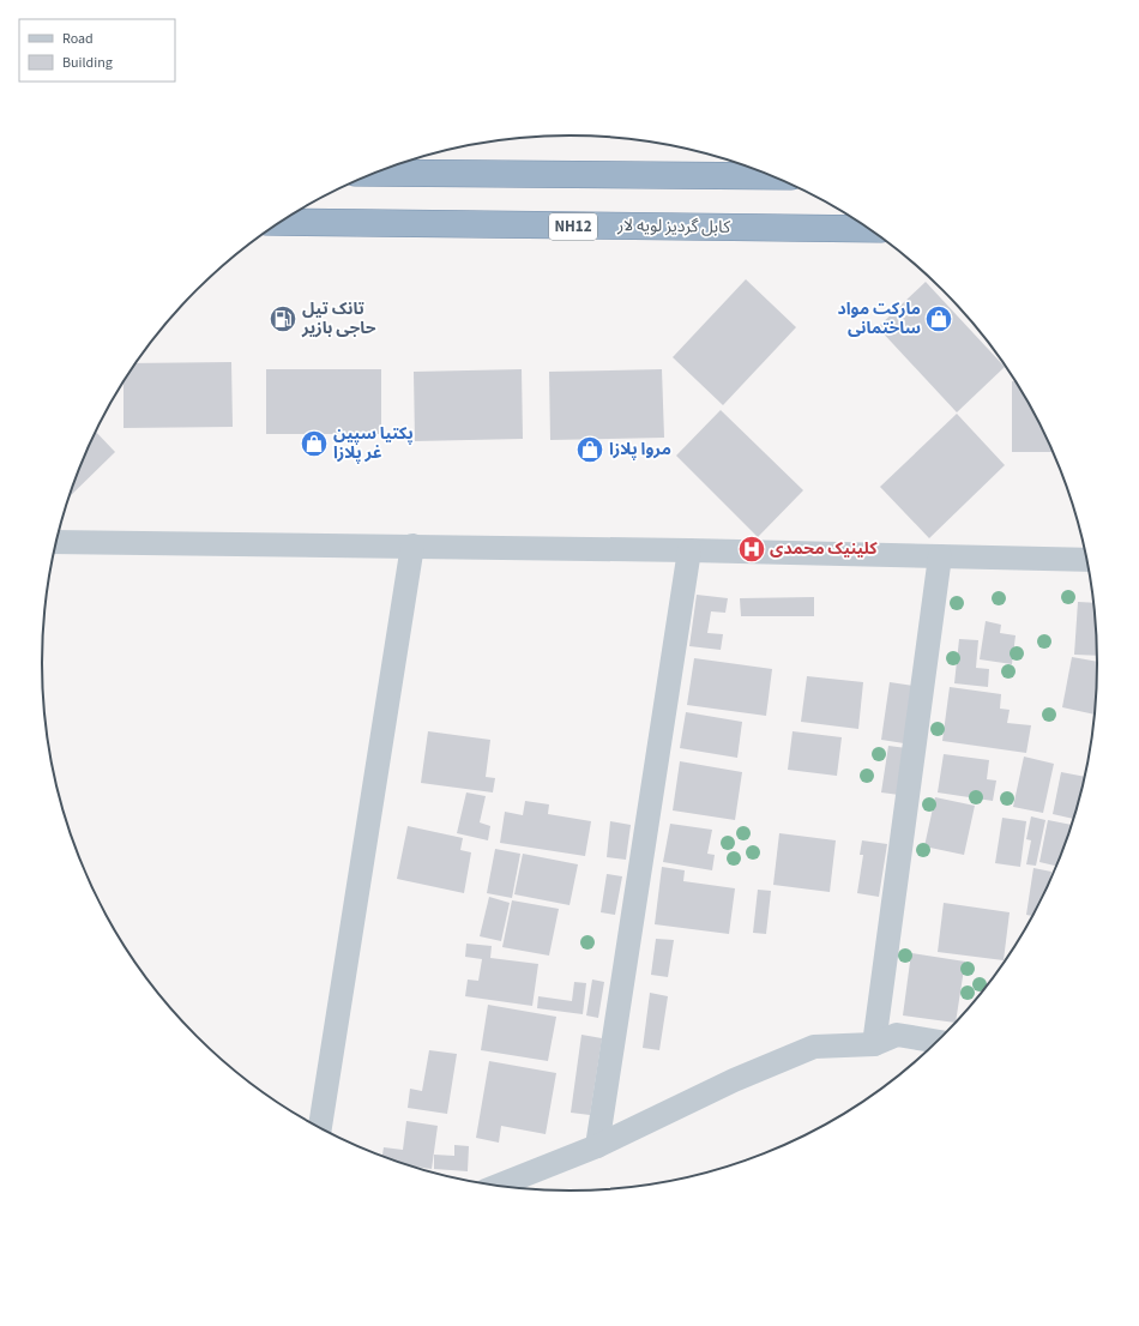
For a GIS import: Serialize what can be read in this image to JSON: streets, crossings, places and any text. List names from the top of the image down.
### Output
{
  "streets": {
    "highway": ["NH12", "کابل گردیز لویه لار"]
  },
  "places": {
    "fuel station": ["تانک تیل حاجی بازیر"],
    "shop": ["مارکت مواد ساختمانی", "پکتیا سپین غر پلازا", "مروا پلازا"],
    "hospital": ["کلینیک محمدی"]
  },
  "legend": ["Road", "Building"]
}
